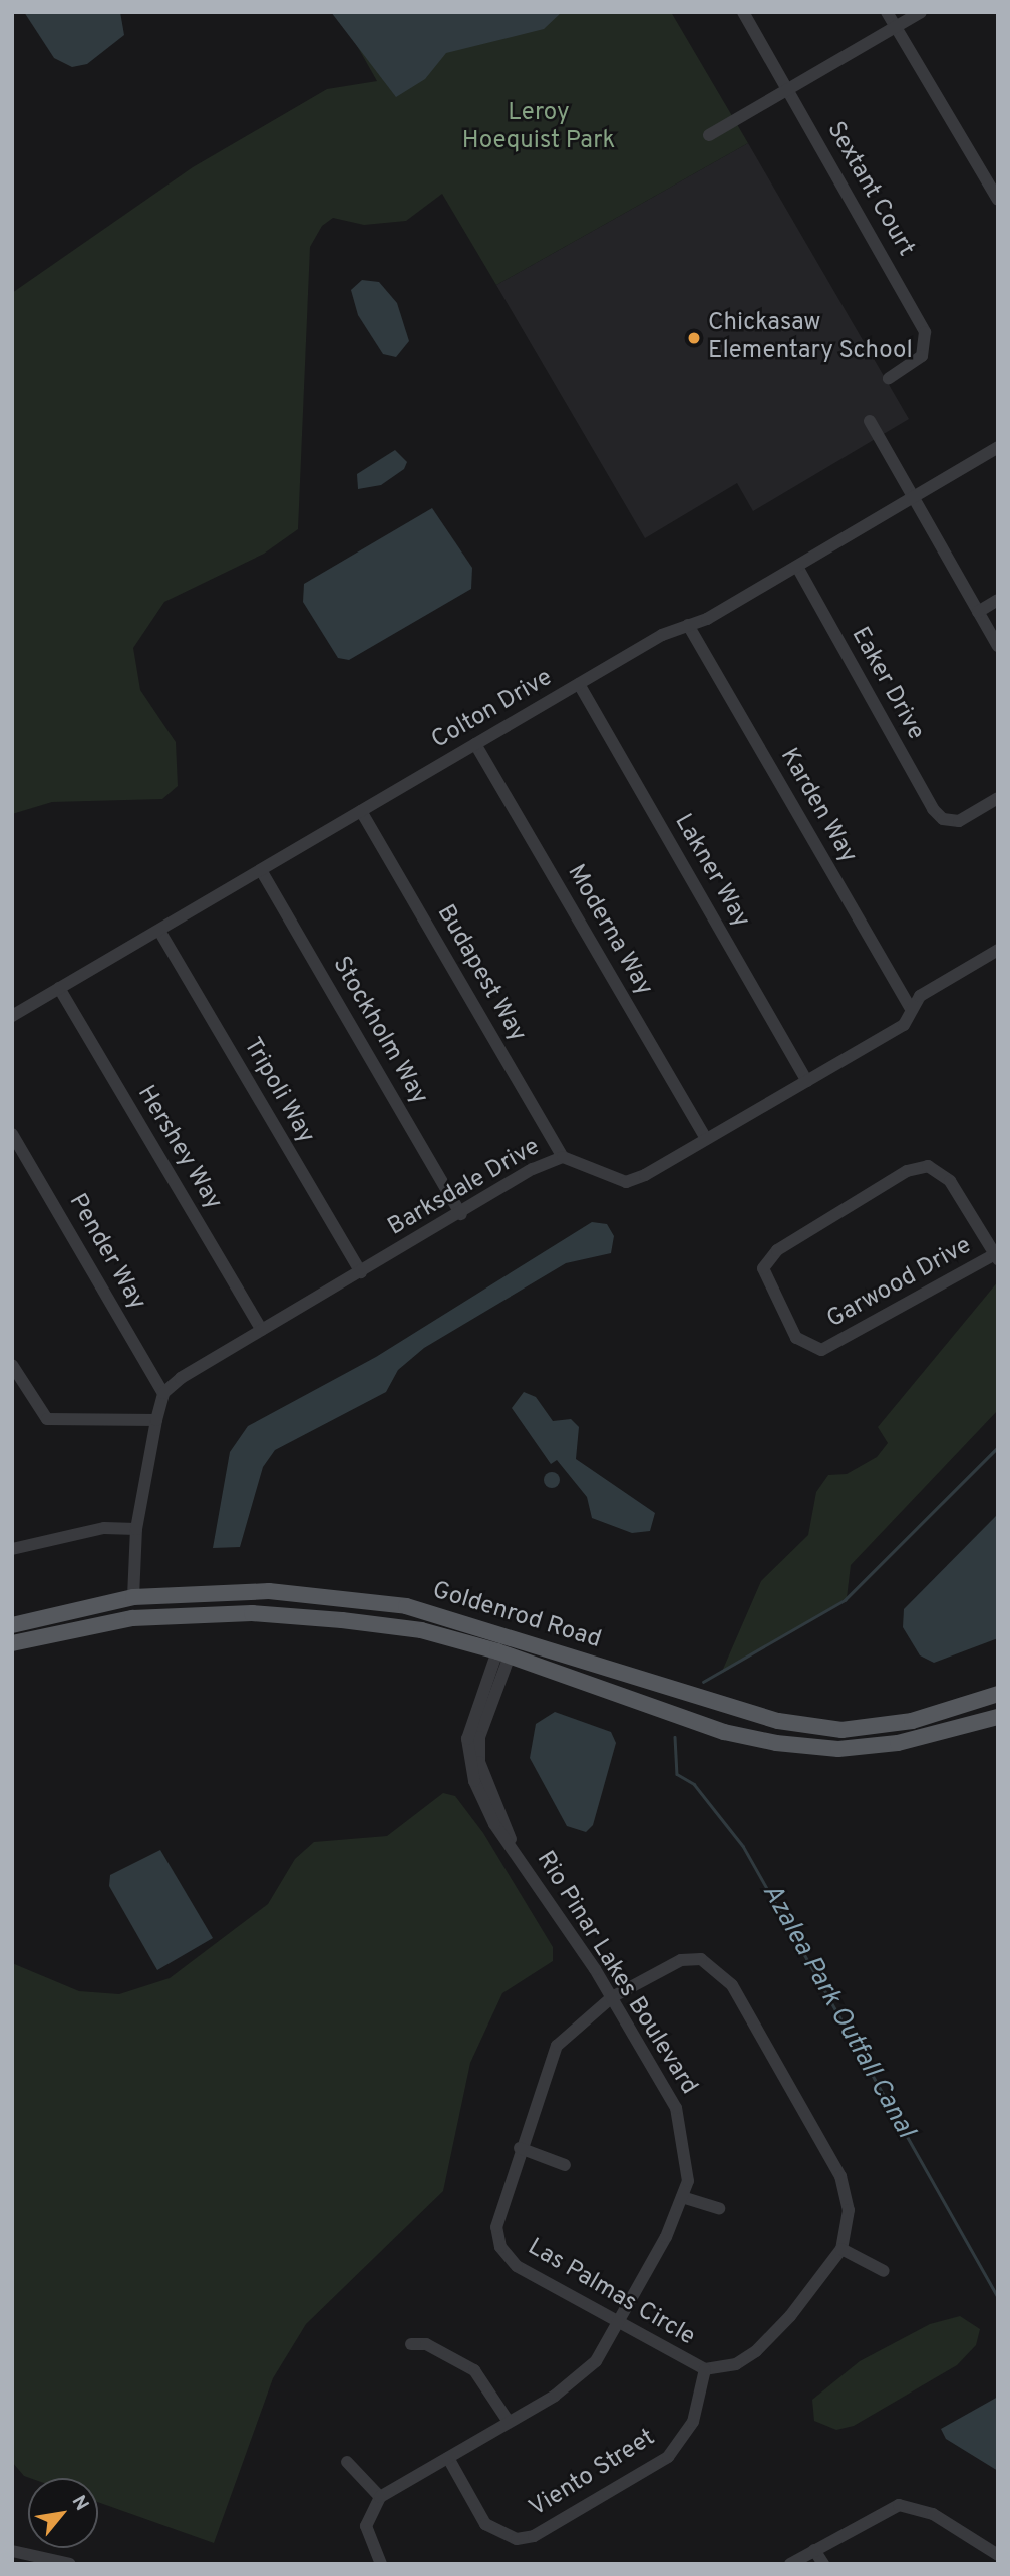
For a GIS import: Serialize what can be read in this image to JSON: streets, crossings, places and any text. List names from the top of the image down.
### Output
{
  "streets": {
    "main road": ["Goldenrod Road"],
    "street": [
      "Sextant Court",
      "Eaker Drive",
      "Colton Drive",
      "Karden Way",
      "Lakner Way",
      "Moderna Way",
      "Budapest Way",
      "Stockholm Way",
      "Tripoli Way",
      "Hershey Way",
      "Barksdale Drive",
      "Pender Way",
      "Garwood Drive",
      "Rio Pinar Lakes Boulevard",
      "Las Palmas Circle",
      "Viento Street"
    ]
  },
  "crossings": [
    ["Eaker Drive", "Colton Drive"],
    ["Colton Drive", "Karden Way"],
    ["Colton Drive", "Lakner Way"],
    ["Colton Drive", "Moderna Way"],
    ["Colton Drive", "Budapest Way"],
    ["Colton Drive", "Stockholm Way"],
    ["Colton Drive", "Tripoli Way"],
    ["Colton Drive", "Hershey Way"],
    ["Karden Way", "Barksdale Drive"],
    ["Lakner Way", "Barksdale Drive"],
    ["Moderna Way", "Barksdale Drive"],
    ["Budapest Way", "Barksdale Drive"],
    ["Stockholm Way", "Barksdale Drive"],
    ["Tripoli Way", "Barksdale Drive"],
    ["Hershey Way", "Barksdale Drive"],
    ["Barksdale Drive", "Pender Way"],
    ["Goldenrod Road", "Rio Pinar Lakes Boulevard"],
    ["Rio Pinar Lakes Boulevard", "Las Palmas Circle"],
    ["Rio Pinar Lakes Boulevard", "Viento Street"],
    ["Las Palmas Circle", "Viento Street"]
  ],
  "water": ["Azalea Park Outfall Canal"],
  "parks": ["Leroy Hoequist Park"],
  "places": ["Chickasaw Elementary School"],
  "north": "top right"
}
